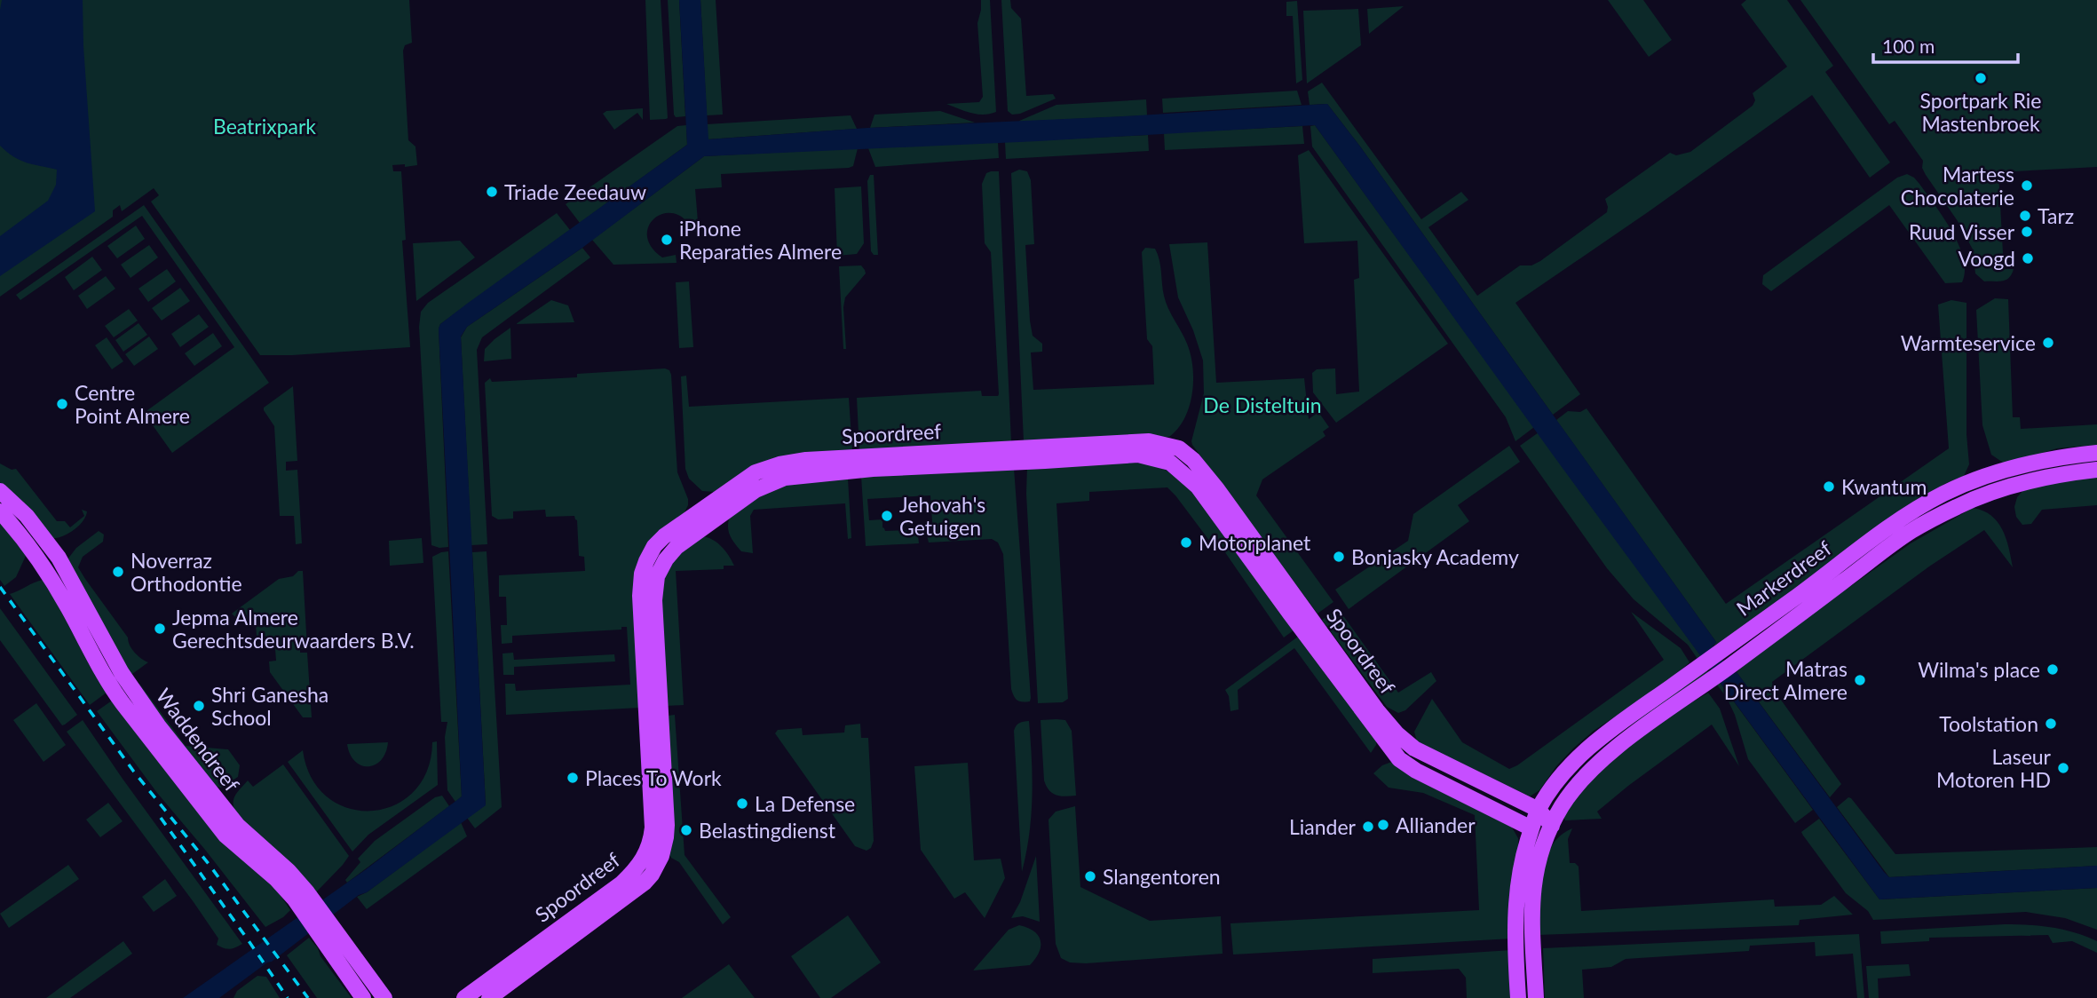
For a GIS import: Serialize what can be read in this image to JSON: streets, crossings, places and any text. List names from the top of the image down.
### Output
{
  "streets": {
    "main road": ["Spoordreef", "Markerdreef", "Waddendreef"]
  },
  "crossings": [
    ["Spoordreef", "Markerdreef"]
  ],
  "parks": ["Beatrixpark", "De Disteltuin"],
  "places": [
    "Sportpark Rie Mastenbroek",
    "Martess Chocolaterie",
    "Triade Zeedauw",
    "Tarz",
    "Ruud Visser",
    "iPhone Reparaties Almere",
    "Voogd",
    "Warmteservice",
    "Centre Point Almere",
    "Kwantum",
    "Jehovah's Getuigen",
    "Motorplanet",
    "Bonjasky Academy",
    "Noverraz Orthodontie",
    "Jepma Almere Gerechtsdeurwaarders B.V.",
    "Wilma's place",
    "Matras Direct Almere",
    "Shri Ganesha School",
    "Toolstation",
    "Laseur Motoren HD",
    "Places To Work",
    "La Defense",
    "Alliander",
    "Liander",
    "Belastingdienst",
    "Slangentoren"
  ],
  "scale_bar": "100 m"
}
